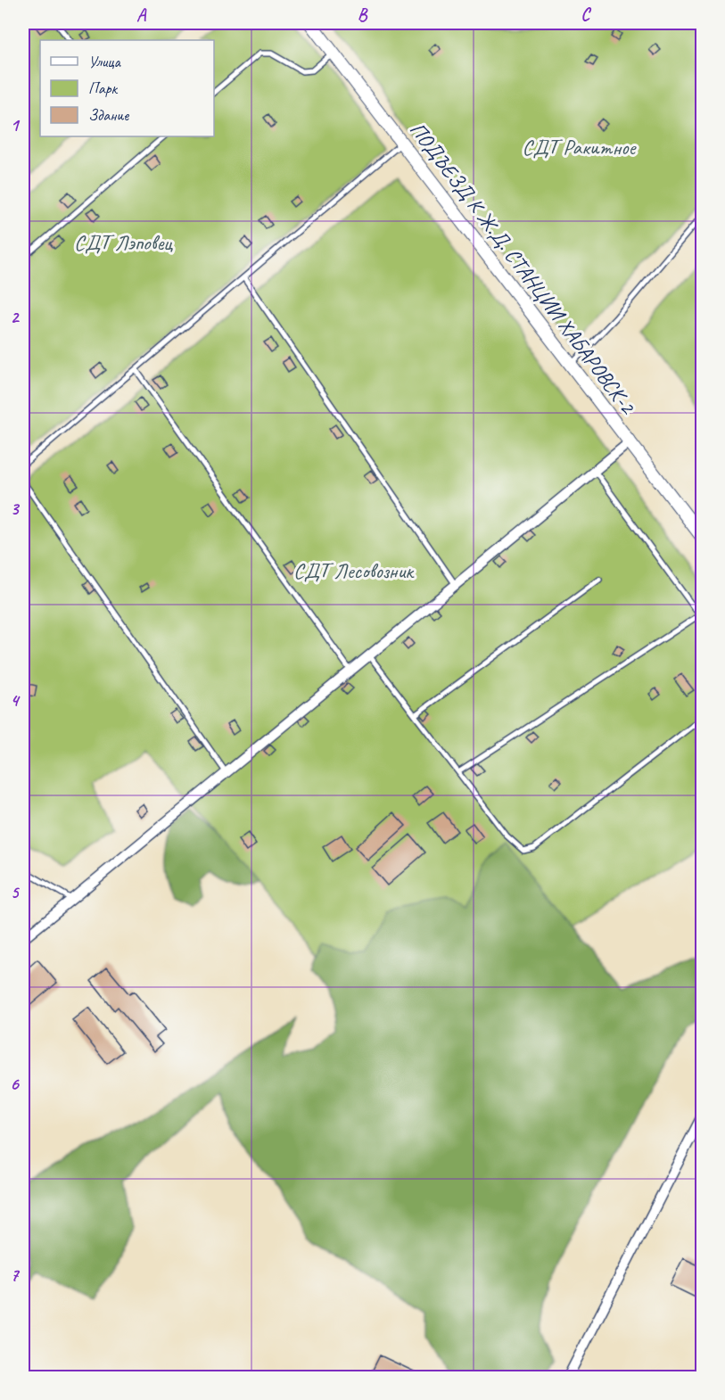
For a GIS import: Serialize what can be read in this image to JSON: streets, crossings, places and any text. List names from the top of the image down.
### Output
{
  "streets": {
    "street": ["ПОДЪЕЗД К Ж.Д. СТАНЦИИ ХАБАРОВСК-2"]
  },
  "parks": ["СДТ Ракитное", "СДТ Лэповец", "СДТ Лесовозник"],
  "legend": ["Улица", "Парк", "Здание"],
  "grid": {
    "columns": ["A", "B", "C"],
    "rows": [
      "1",
      "2",
      "3",
      "4",
      "5",
      "6",
      "7"
    ]
  }
}
